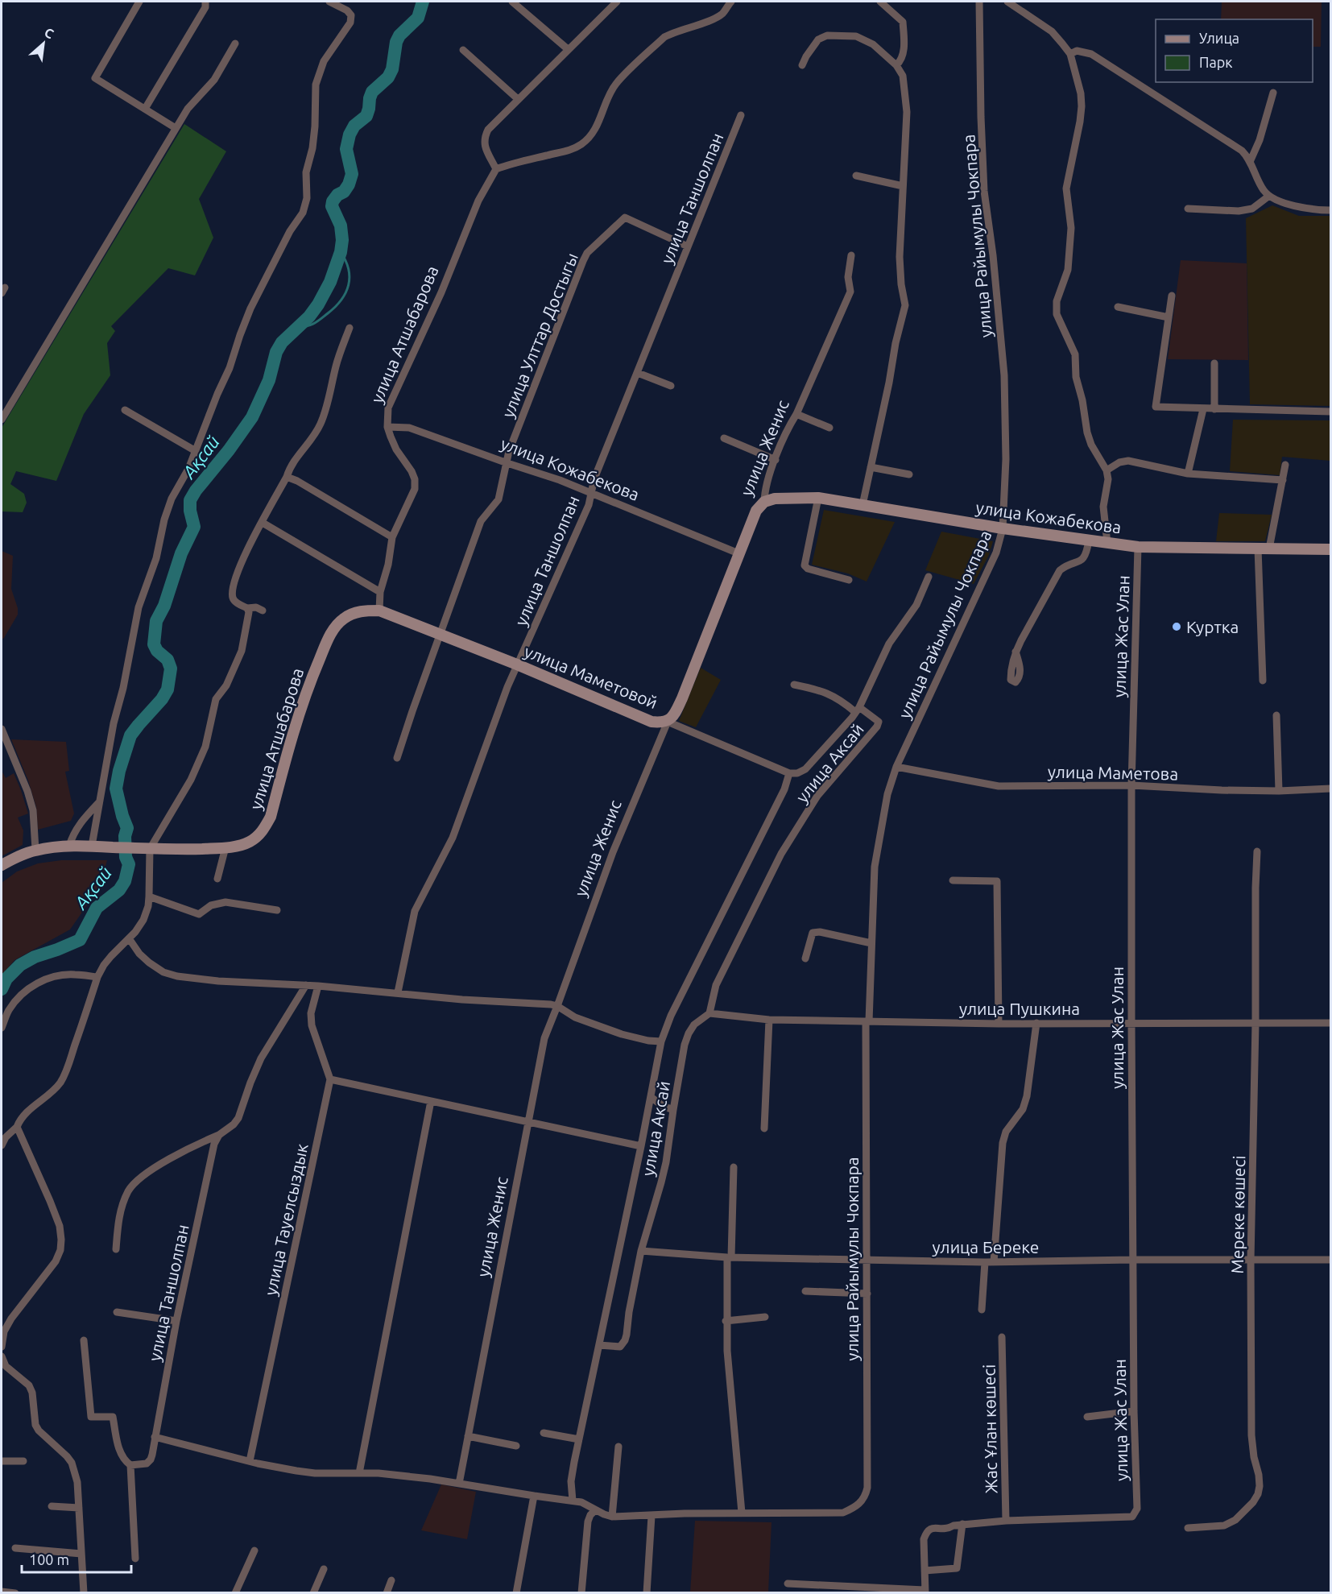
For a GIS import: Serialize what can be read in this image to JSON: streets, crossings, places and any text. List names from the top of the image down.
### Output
{
  "streets": {
    "main road": [
      "улица Атшабарова",
      "улица Женис",
      "улица Кожабекова",
      "улица Маметовой"
    ],
    "street": [
      "улица Таншолпан",
      "улица Райымулы Чокпара",
      "улица Улттар Достыгы",
      "улица Жас Улан",
      "улица Аксай",
      "улица Маметова",
      "улица Пушкина",
      "Мереке көшесі",
      "улица Тауелсыздык",
      "улица Береке",
      "Жас Ұлан көшесі"
    ]
  },
  "crossings": [
    ["улица Таншолпан", "улица Улттар Достыгы"],
    ["улица Таншолпан", "улица Кожабекова"],
    ["улица Таншолпан", "улица Маметовой"],
    ["улица Райымулы Чокпара", "улица Кожабекова"],
    ["улица Райымулы Чокпара", "улица Маметова"],
    ["улица Райымулы Чокпара", "улица Пушкина"],
    ["улица Райымулы Чокпара", "улица Береке"],
    ["улица Атшабарова", "улица Кожабекова"],
    ["улица Атшабарова", "улица Маметовой"],
    ["улица Улттар Достыгы", "улица Кожабекова"],
    ["улица Улттар Достыгы", "улица Маметовой"],
    ["улица Женис", "улица Кожабекова"],
    ["улица Женис", "улица Маметовой"],
    ["улица Кожабекова", "улица Жас Улан"],
    ["улица Жас Улан", "улица Маметова"],
    ["улица Жас Улан", "улица Пушкина"],
    ["улица Жас Улан", "улица Береке"],
    ["улица Жас Улан", "Жас Ұлан көшесі"],
    ["улица Маметовой", "улица Аксай"],
    ["улица Аксай", "улица Пушкина"],
    ["улица Аксай", "улица Береке"],
    ["улица Пушкина", "Мереке көшесі"],
    ["Мереке көшесі", "улица Береке"]
  ],
  "water": ["Ақсай"],
  "places": ["Куртка"],
  "legend": ["Улица", "Парк"],
  "scale_bar": "100 m",
  "north": "top right"
}
